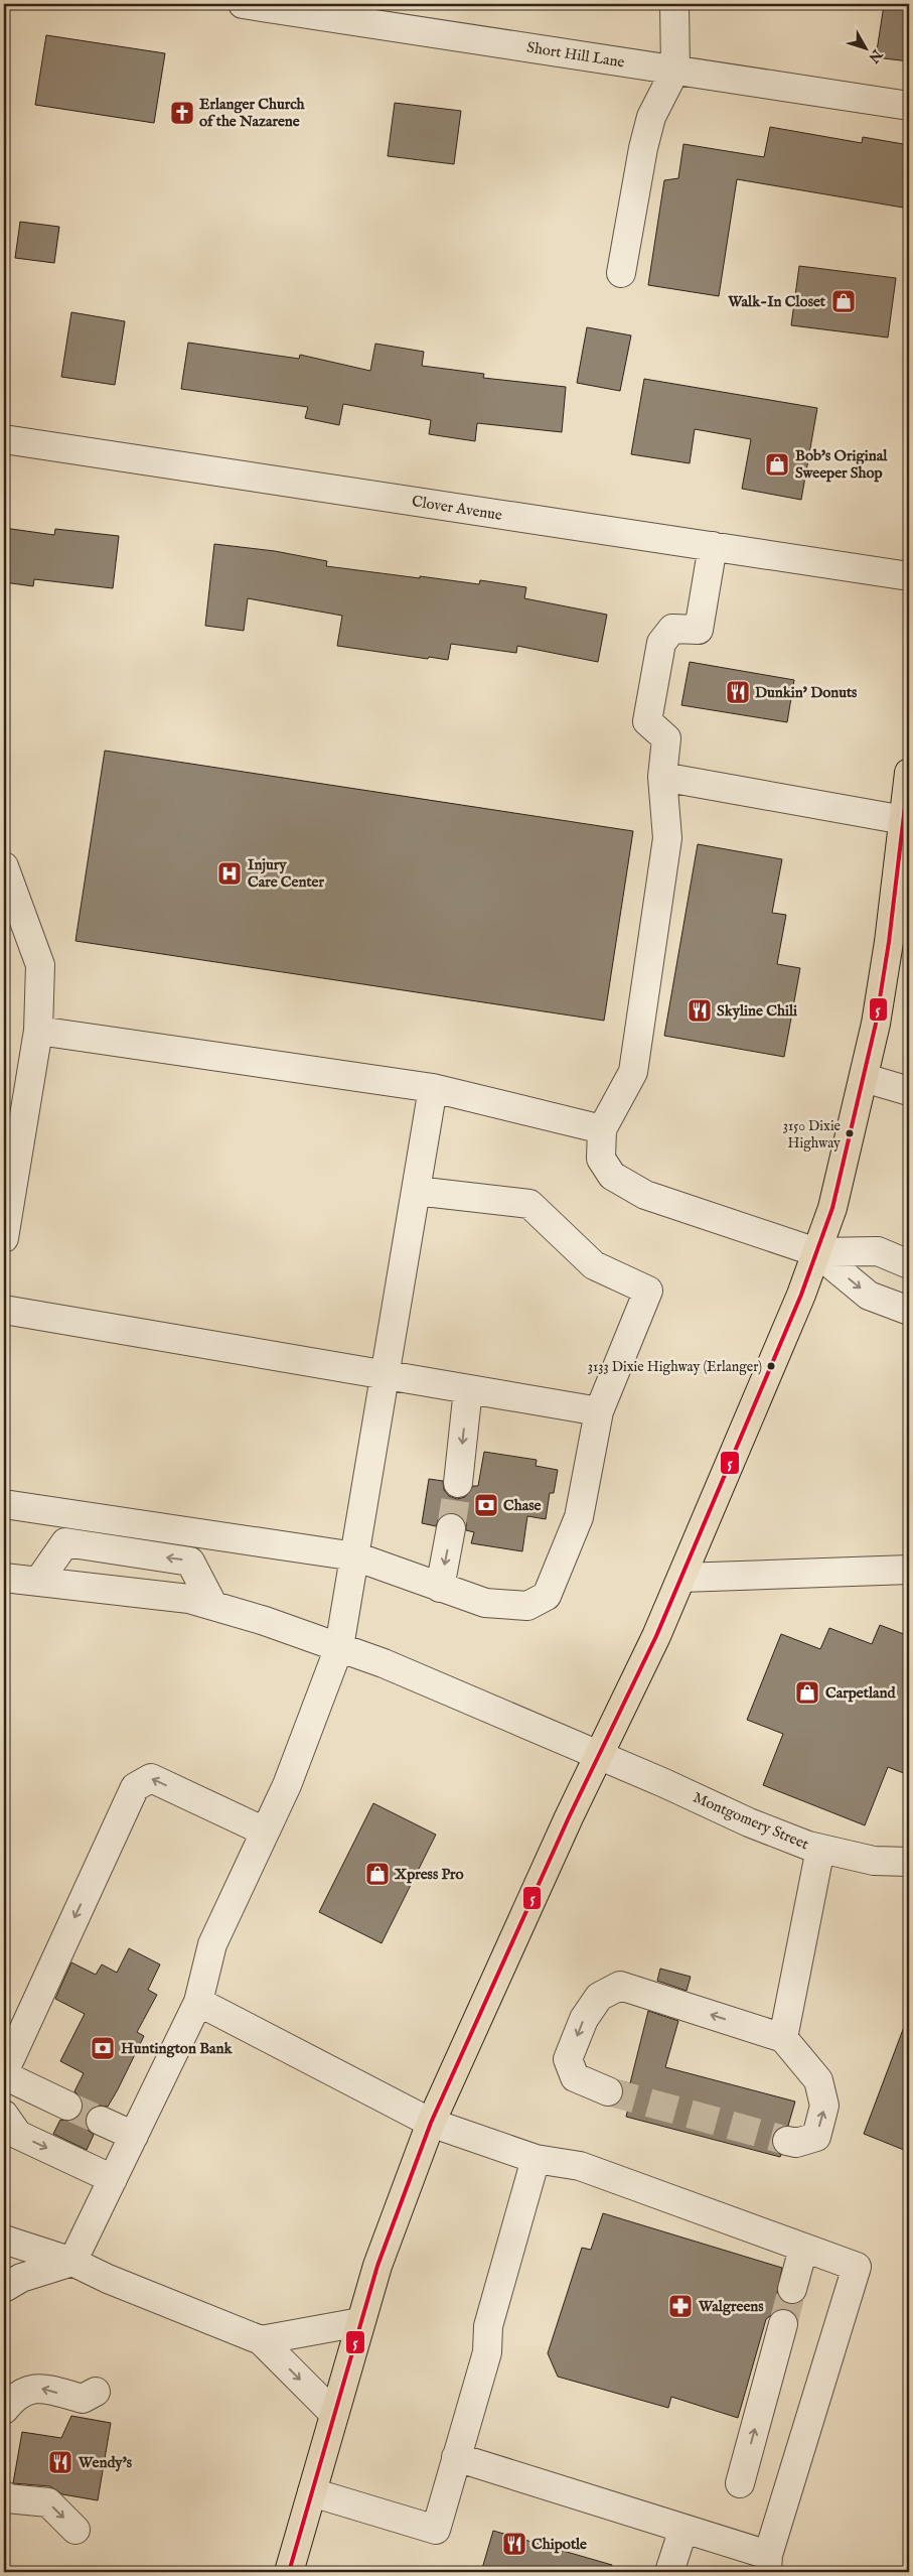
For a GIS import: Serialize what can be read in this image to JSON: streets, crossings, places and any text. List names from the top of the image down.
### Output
{
  "streets": {
    "street": ["Short Hill Lane", "Clover Avenue", "Montgomery Street"]
  },
  "places": {
    "church": ["Erlanger Church of the Nazarene"],
    "shop": [
      "Walk-In Closet",
      "Bob's Original Sweeper Shop",
      "Carpetland",
      "Xpress Pro"
    ],
    "restaurant": [
      "Dunkin' Donuts",
      "Skyline Chili",
      "Wendy's",
      "Chipotle"
    ],
    "hospital": ["Injury Care Center"],
    "other": ["3150 Dixie Highway", "3133 Dixie Highway (Erlanger)"],
    "bank": ["Chase", "Huntington Bank"],
    "pharmacy": ["Walgreens"]
  },
  "lines": ["transit line 5"],
  "north": "bottom right"
}
